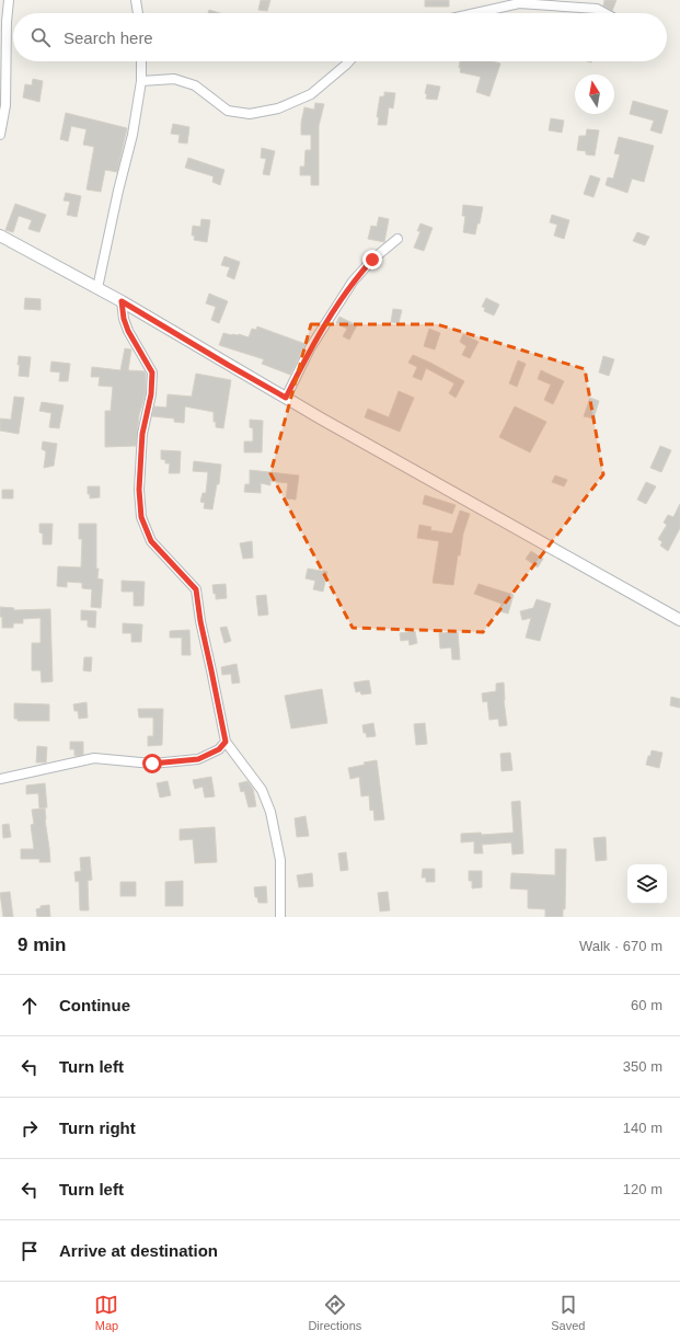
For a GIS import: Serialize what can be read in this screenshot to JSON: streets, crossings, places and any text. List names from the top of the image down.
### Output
{
  "north": "top",
  "page": {
    "search": "Search here",
    "heading": ["9 min", "Walk · 670 m"],
    "list": [
      ["Continue", "60 m"],
      ["Turn left", "350 m"],
      ["Turn right", "140 m"],
      ["Turn left", "120 m"],
      "Arrive at destination"
    ],
    "nav": ["Map", "Directions", "Saved"]
  }
}
